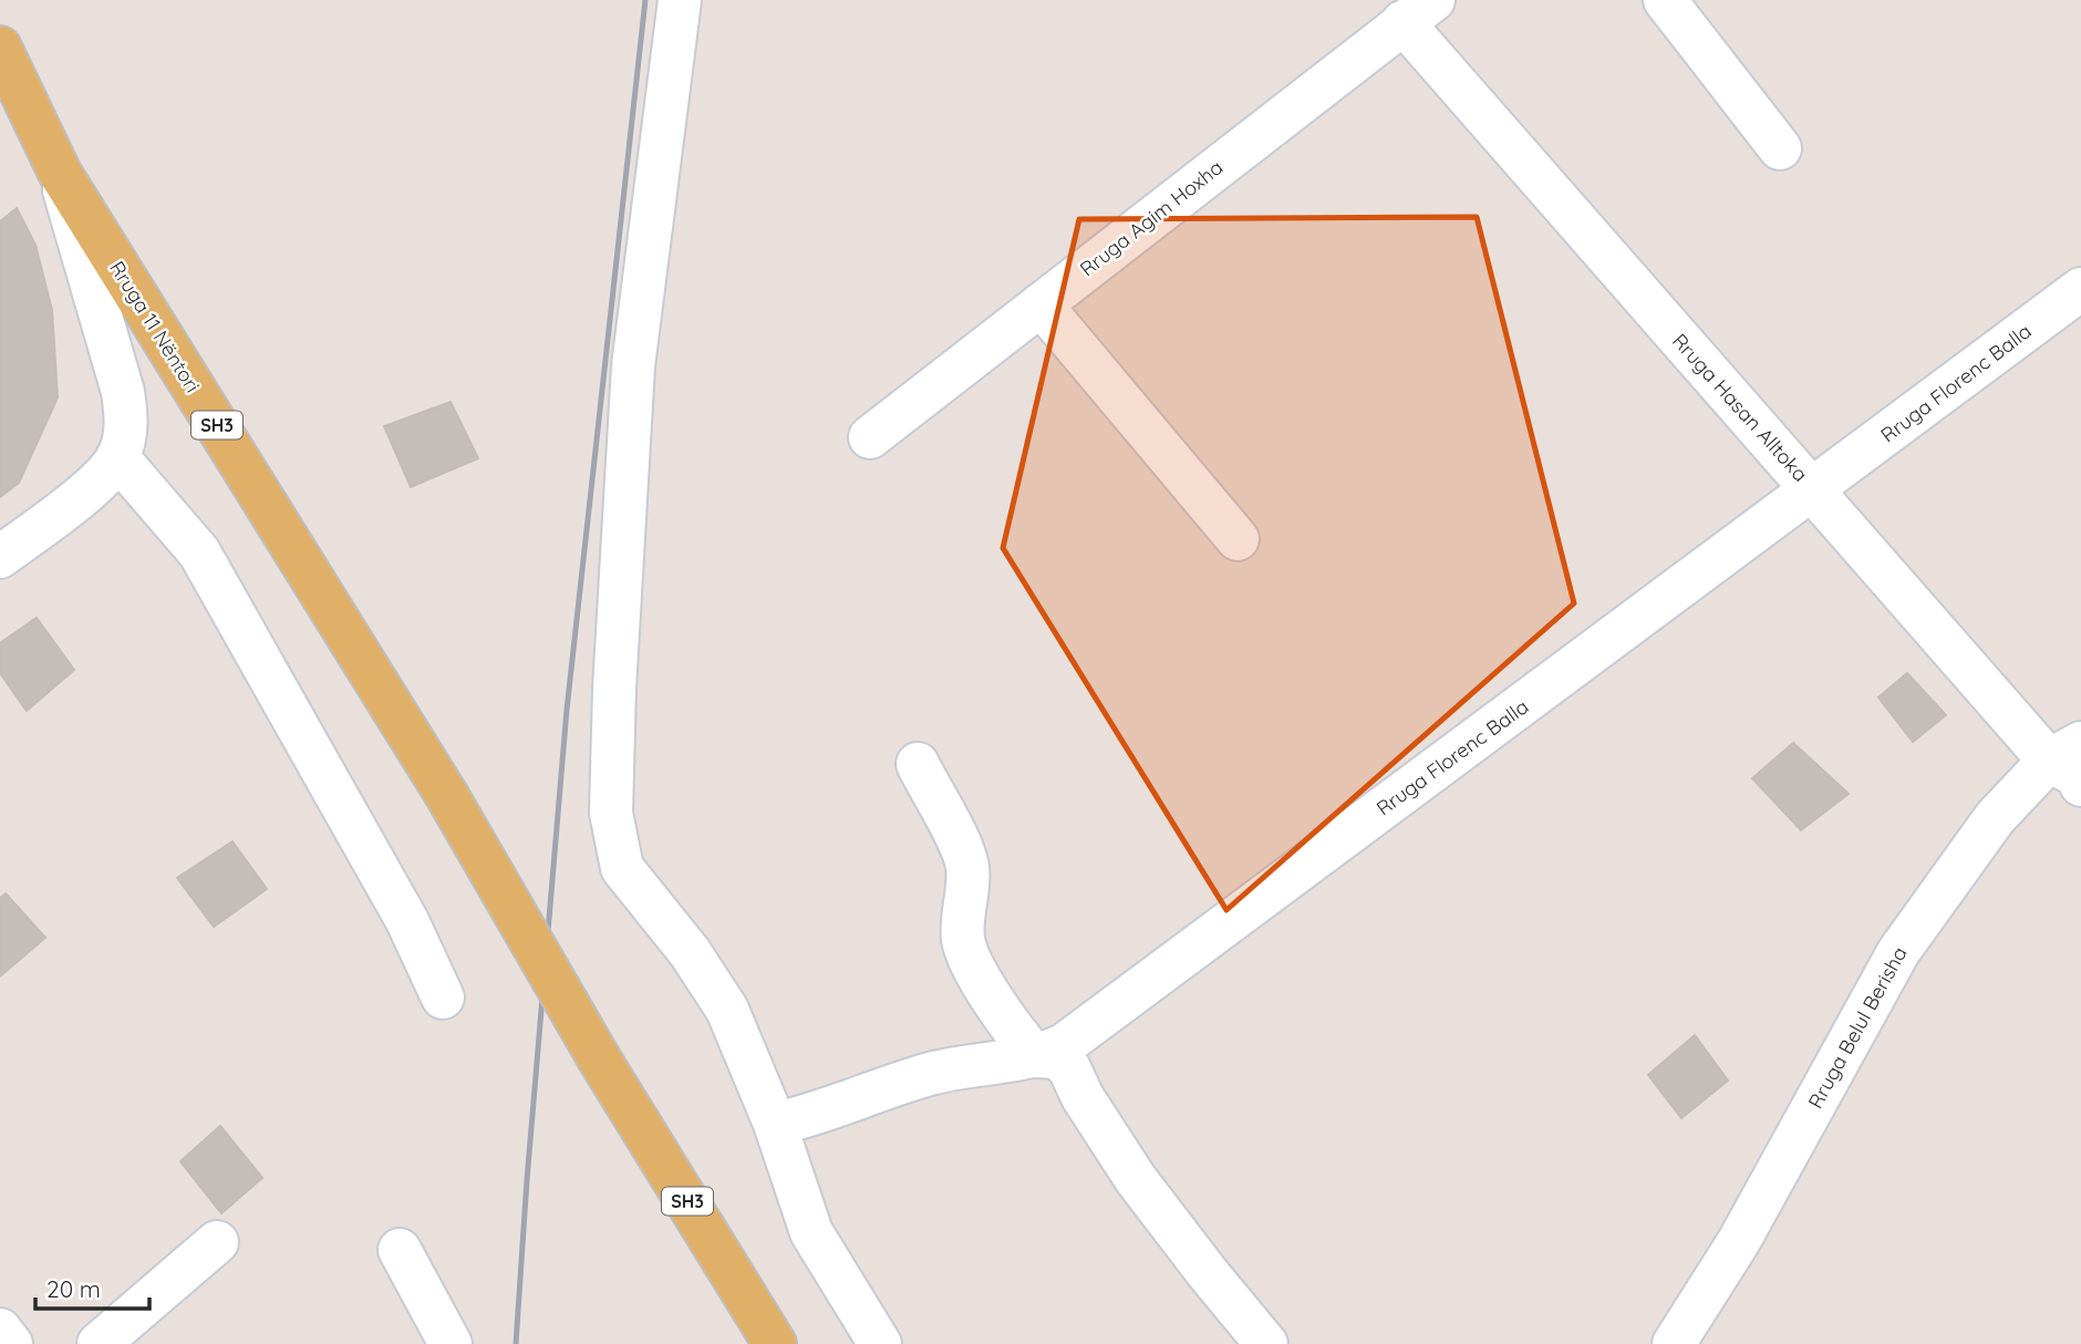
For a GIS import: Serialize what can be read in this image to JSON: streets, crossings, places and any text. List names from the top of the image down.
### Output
{
  "streets": {
    "main road": ["Rruga 11 Nëntori", "SH3"],
    "street": [
      "Rruga Agim Hoxha",
      "Rruga Florenc Balla",
      "Rruga Hasan Alltoka",
      "Rruga Belul Berisha"
    ]
  },
  "crossings": [
    ["Rruga Agim Hoxha", "Rruga Hasan Alltoka"],
    ["Rruga Florenc Balla", "Rruga Hasan Alltoka"],
    ["Rruga Hasan Alltoka", "Rruga Belul Berisha"]
  ],
  "scale_bar": "20 m"
}
